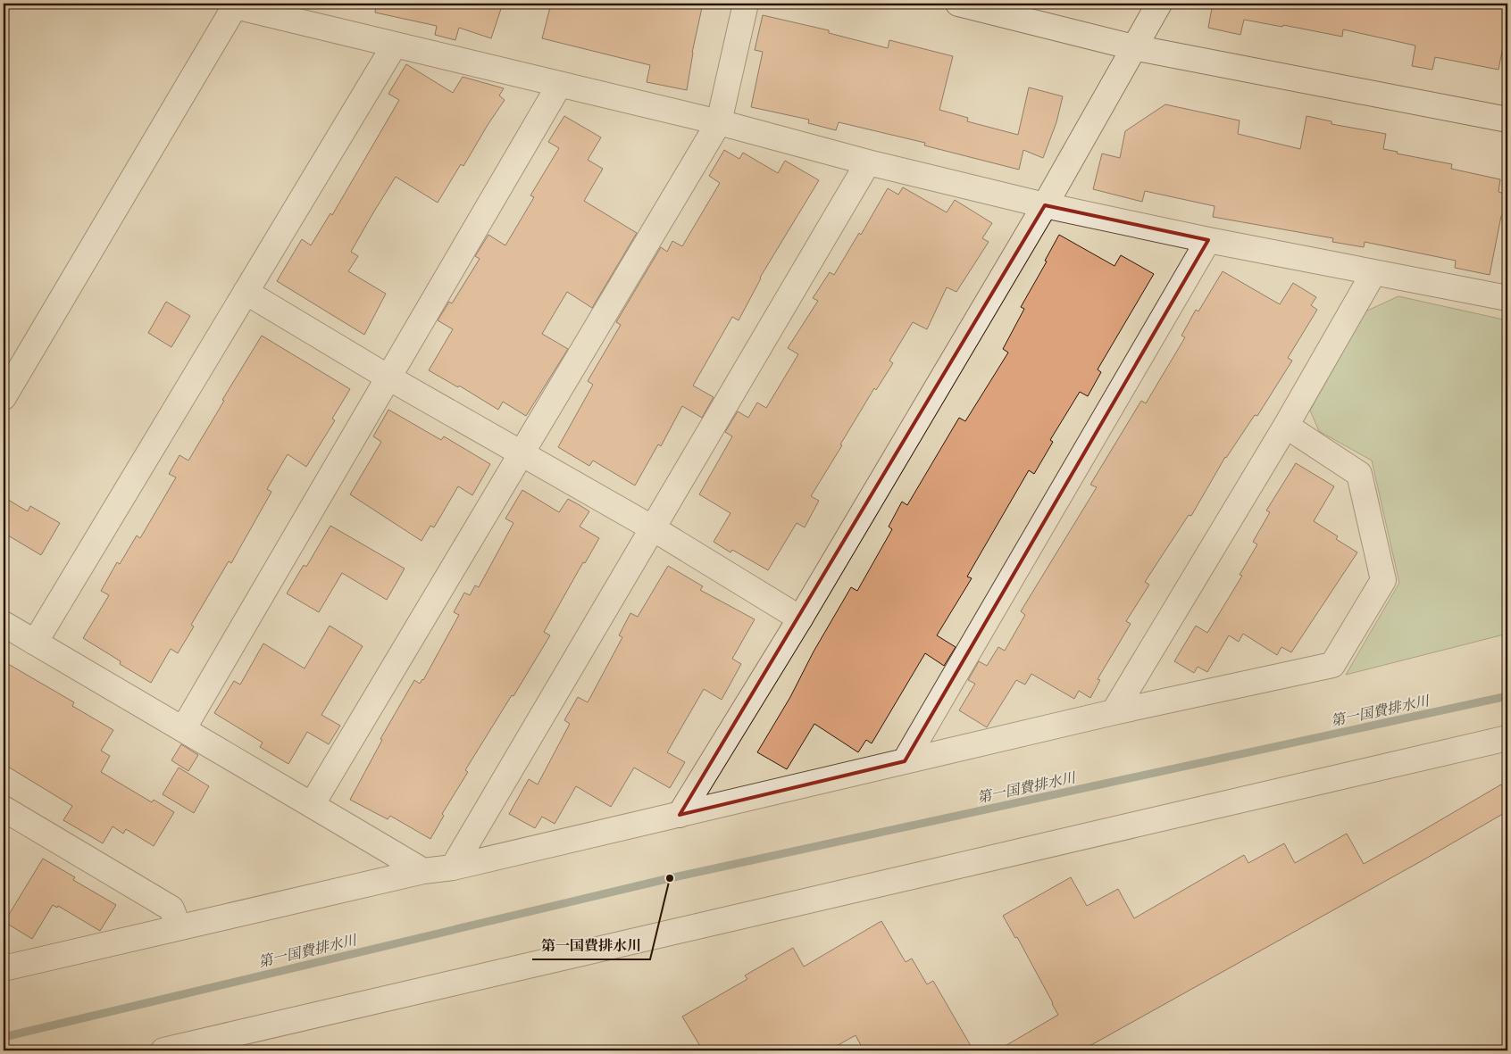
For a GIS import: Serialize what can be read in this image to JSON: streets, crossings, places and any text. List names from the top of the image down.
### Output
{
  "water": ["第一国費排水川"],
  "places": ["第一国費排水川"]
}
